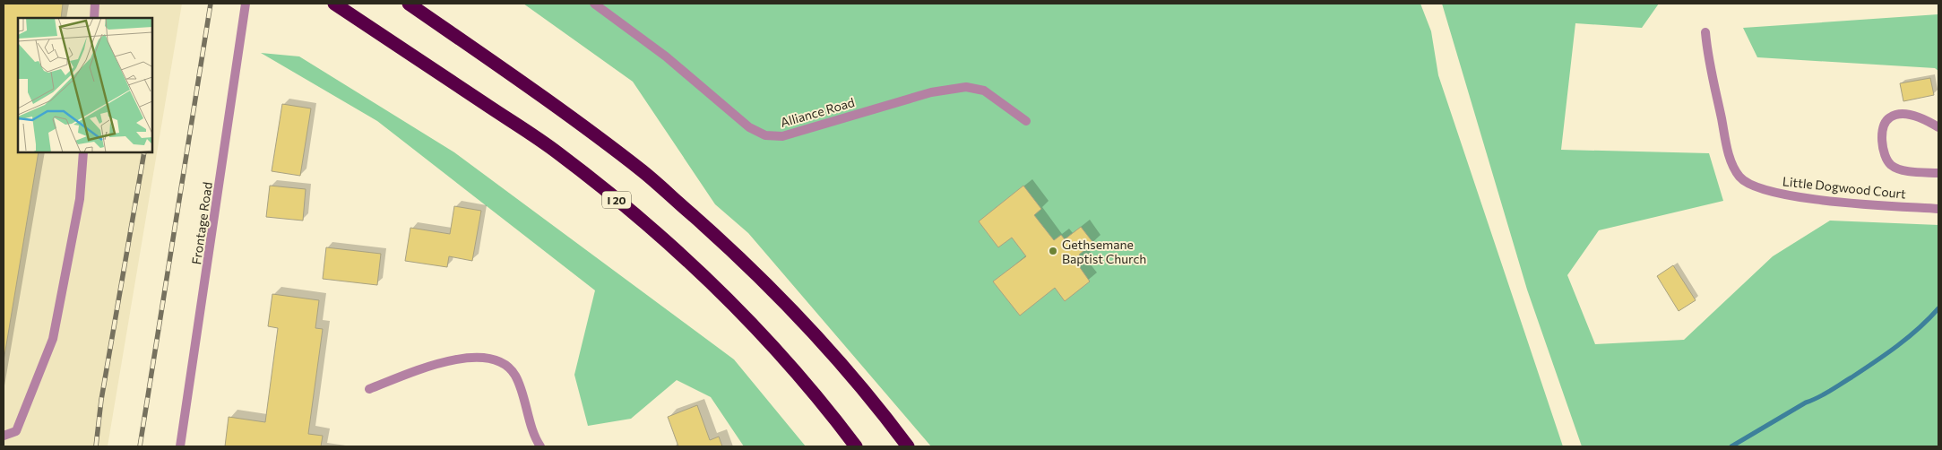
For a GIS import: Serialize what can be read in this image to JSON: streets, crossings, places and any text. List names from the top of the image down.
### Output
{
  "streets": {
    "highway": ["I 20"],
    "street": ["Alliance Road", "Little Dogwood Court", "Frontage Road"]
  },
  "places": ["Gethsemane Baptist Church"]
}
